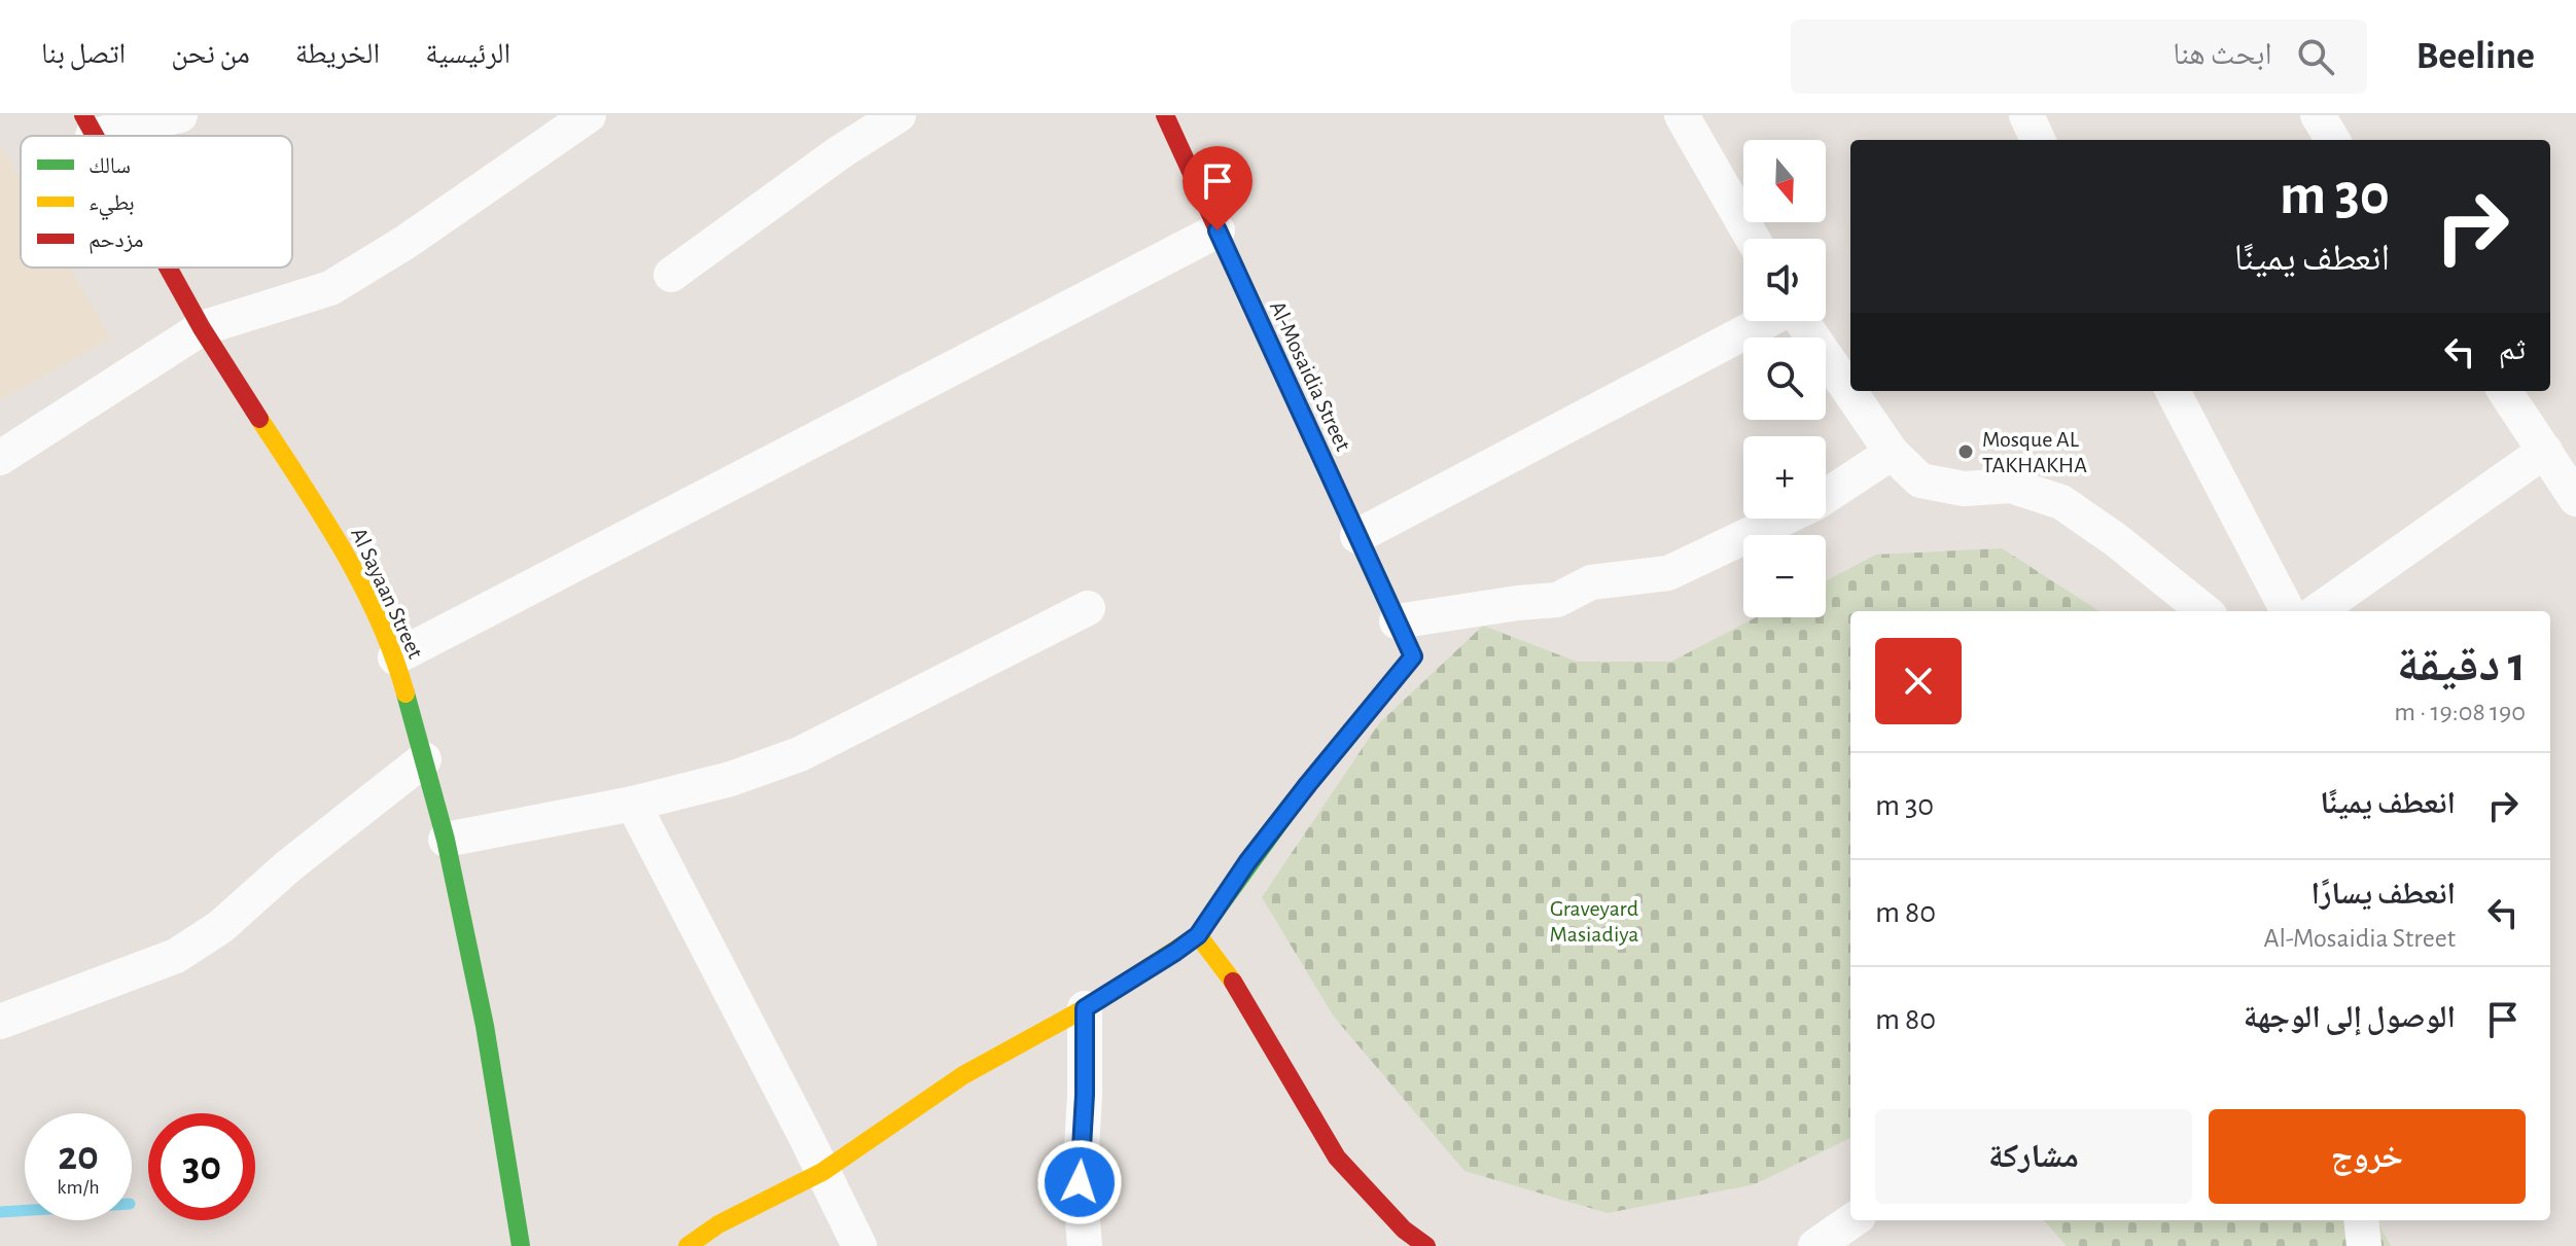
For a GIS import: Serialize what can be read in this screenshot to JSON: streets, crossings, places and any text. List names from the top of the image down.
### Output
{
  "streets": {
    "street": ["Al-Mosaidia Street", "Al Sayaan Street"]
  },
  "parks": ["Graveyard Masiadiya"],
  "places": ["Mosque AL TAKHAKHA"],
  "legend": ["سالك", "بطيء", "مزدحم"],
  "north": "bottom",
  "page": {
    "header": "Beeline",
    "search": "ابحث هنا",
    "nav": [
      "الرئيسية",
      "الخريطة",
      "من نحن",
      "اتصل بنا"
    ],
    "map_buttons": ["+", "−"],
    "turn": ["30 m", "انعطف يمينًا"],
    "then": "ثم",
    "heading": ["1 دقيقة", "190 m · 19:08"],
    "list": [
      {
        "name": "انعطف يمينًا",
        "value": "30 m"
      },
      {
        "name": "انعطف يسارًا",
        "note": "Al-Mosaidia Street",
        "value": "80 m"
      },
      {
        "name": "الوصول إلى الوجهة",
        "value": "80 m"
      }
    ],
    "buttons": ["خروج", "مشاركة"],
    "speed": "20 km/h",
    "limit": "30"
  }
}
